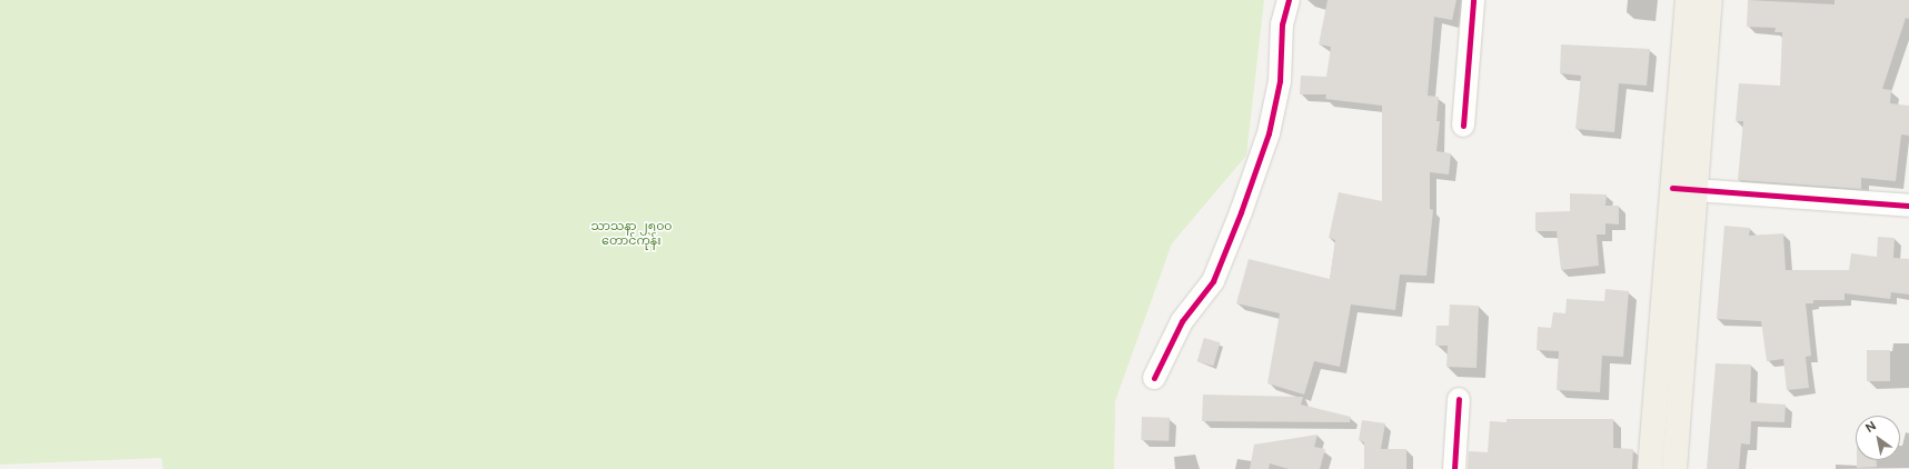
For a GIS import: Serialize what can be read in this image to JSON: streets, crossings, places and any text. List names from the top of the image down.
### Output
{
  "parks": ["သာသနာ ၂၅၀၀ တောင်ကုန်း"],
  "north": "top left"
}
